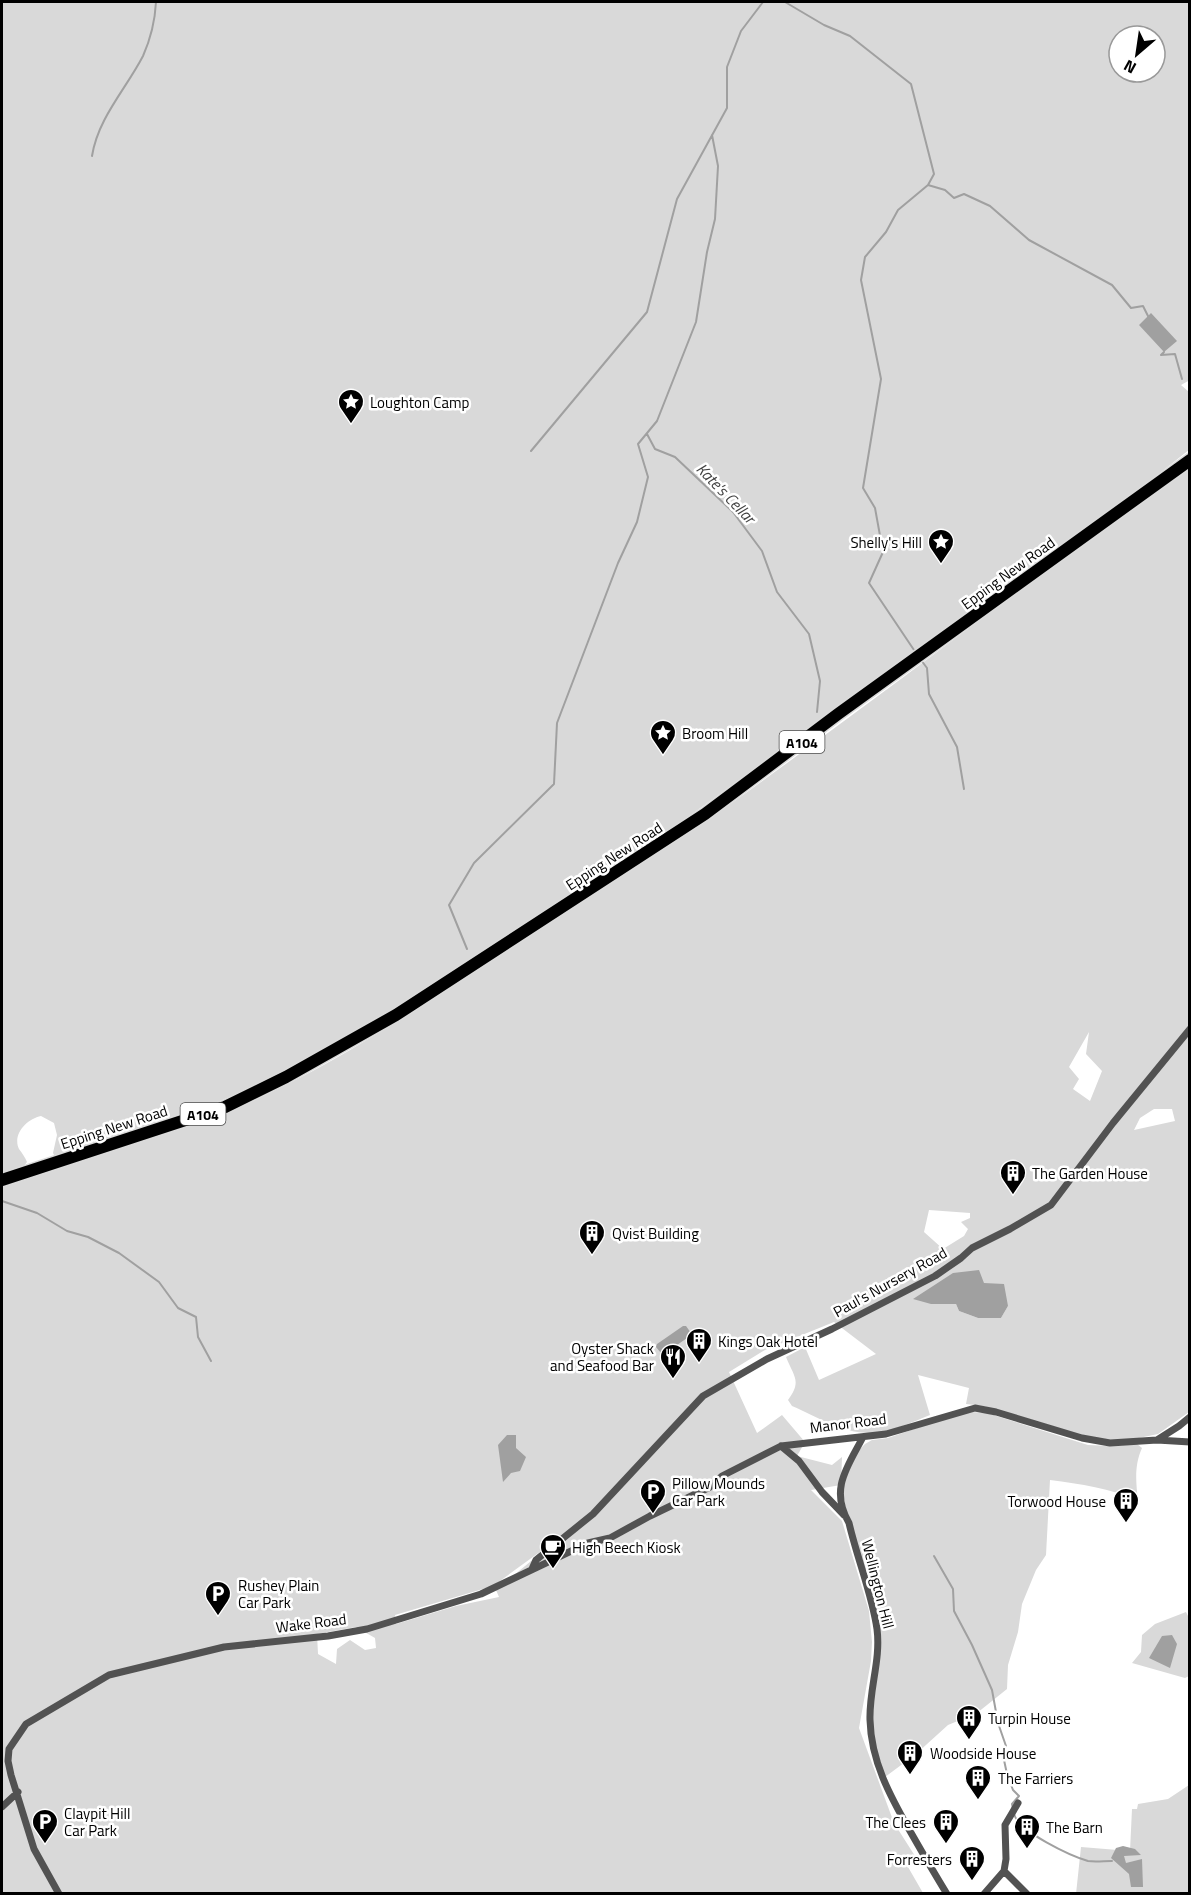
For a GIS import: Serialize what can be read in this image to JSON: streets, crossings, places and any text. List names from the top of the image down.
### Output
{
  "streets": {
    "main road": ["Epping New Road", "A104"],
    "street": [
      "Paul's Nursery Road",
      "Manor Road",
      "Wellington Hill",
      "Wake Road"
    ]
  },
  "crossings": [
    ["Paul's Nursery Road", "Wake Road"],
    ["Manor Road", "Wellington Hill"],
    ["Manor Road", "Wake Road"]
  ],
  "water": ["Kate's Cellar"],
  "places": {
    "place": ["Loughton Camp", "Shelly's Hill", "Broom Hill"],
    "building": [
      "The Garden House",
      "Qvist Building",
      "Kings Oak Hotel",
      "Torwood House",
      "Turpin House",
      "Woodside House",
      "The Farriers",
      "The Clees",
      "The Barn",
      "Forresters"
    ],
    "restaurant": ["Oyster Shack and Seafood Bar"],
    "parking": ["Pillow Mounds Car Park", "Rushey Plain Car Park", "Claypit Hill Car Park"],
    "cafe": ["High Beech Kiosk"]
  },
  "north": "bottom left"
}
